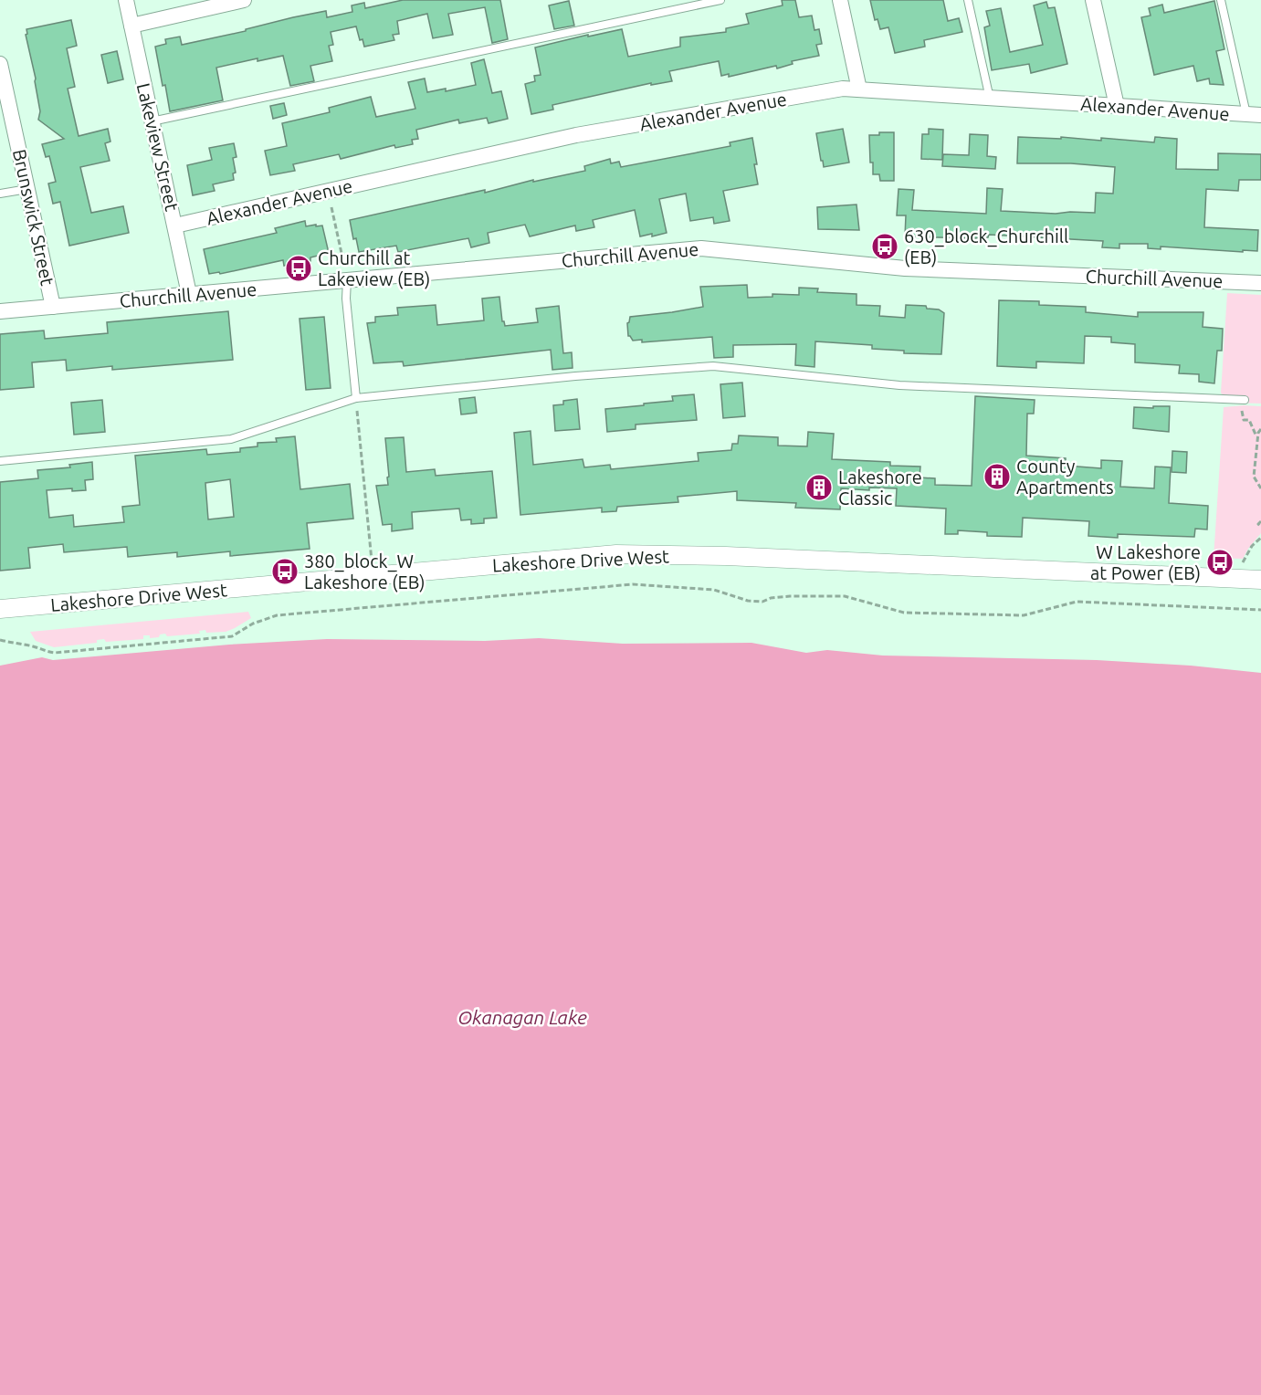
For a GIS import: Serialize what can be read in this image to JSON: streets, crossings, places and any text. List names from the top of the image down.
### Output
{
  "streets": {
    "street": [
      "Alexander Avenue",
      "Lakeview Street",
      "Brunswick Street",
      "Churchill Avenue",
      "Lakeshore Drive West"
    ]
  },
  "crossings": [
    ["Alexander Avenue", "Lakeview Street"],
    ["Lakeview Street", "Churchill Avenue"],
    ["Brunswick Street", "Churchill Avenue"]
  ],
  "water": ["Okanagan Lake"],
  "places": {
    "bus stop": [
      "630_block_Churchill (EB)",
      "Churchill at Lakeview (EB)",
      "W Lakeshore at Power (EB)",
      "380_block_W Lakeshore (EB)"
    ],
    "building": ["County Apartments", "Lakeshore Classic"]
  }
}
